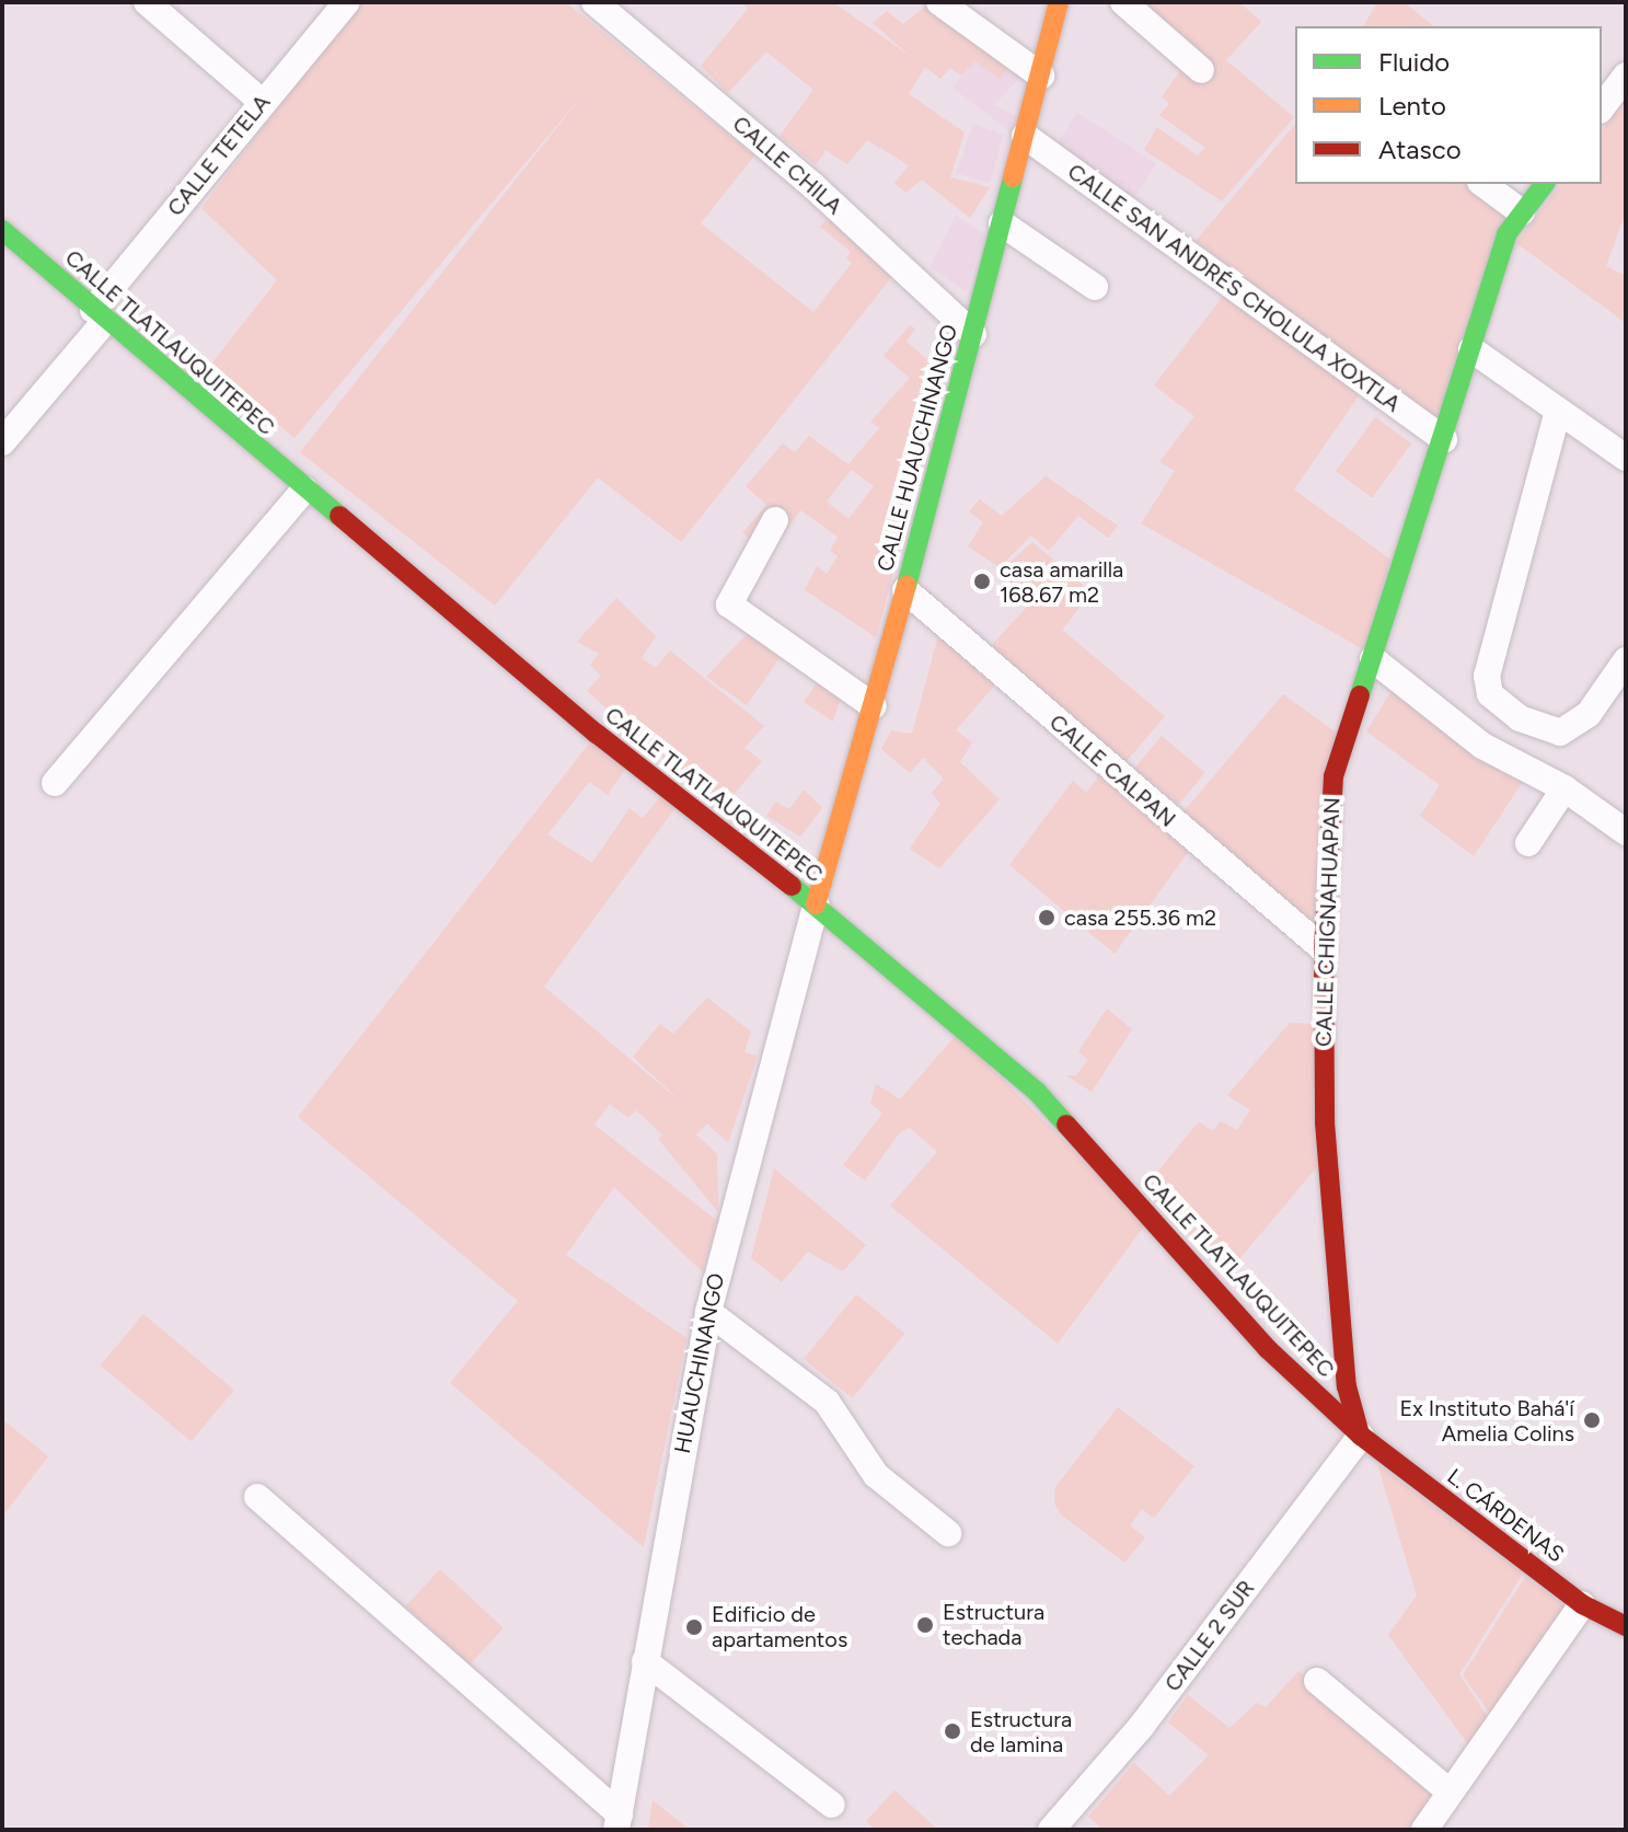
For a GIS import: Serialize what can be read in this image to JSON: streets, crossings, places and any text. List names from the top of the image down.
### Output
{
  "streets": {
    "street": [
      "CALLE TETELA",
      "CALLE CHILA",
      "CALLE SAN ANDRÉS CHOLULA XOXTLA",
      "CALLE TLATLAUQUITEPEC",
      "CALLE HUAUCHINANGO",
      "CALLE CALPAN",
      "CALLE CHIGNAHUAPAN",
      "HUAUCHINANGO",
      "L. CÁRDENAS",
      "CALLE 2 SUR"
    ]
  },
  "crossings": [
    ["CALLE TETELA", "CALLE TLATLAUQUITEPEC"],
    ["CALLE CHILA", "CALLE HUAUCHINANGO"],
    ["CALLE SAN ANDRÉS CHOLULA XOXTLA", "CALLE HUAUCHINANGO"],
    ["CALLE SAN ANDRÉS CHOLULA XOXTLA", "CALLE CHIGNAHUAPAN"],
    ["CALLE TLATLAUQUITEPEC", "CALLE HUAUCHINANGO"],
    ["CALLE TLATLAUQUITEPEC", "CALLE CHIGNAHUAPAN"],
    ["CALLE TLATLAUQUITEPEC", "HUAUCHINANGO"],
    ["CALLE TLATLAUQUITEPEC", "L. CÁRDENAS"],
    ["CALLE TLATLAUQUITEPEC", "CALLE 2 SUR"],
    ["CALLE HUAUCHINANGO", "CALLE CALPAN"],
    ["CALLE HUAUCHINANGO", "HUAUCHINANGO"],
    ["CALLE CALPAN", "CALLE CHIGNAHUAPAN"],
    ["CALLE CHIGNAHUAPAN", "L. CÁRDENAS"],
    ["CALLE CHIGNAHUAPAN", "CALLE 2 SUR"],
    ["L. CÁRDENAS", "CALLE 2 SUR"]
  ],
  "places": [
    "casa amarilla 168.67 m2",
    "casa 255.36 m2",
    "Ex Instituto Bahá'í Amelia Colins",
    "Estructura techada",
    "Edificio de apartamentos",
    "Estructura de lamina"
  ],
  "legend": ["Fluido", "Lento", "Atasco"]
}
